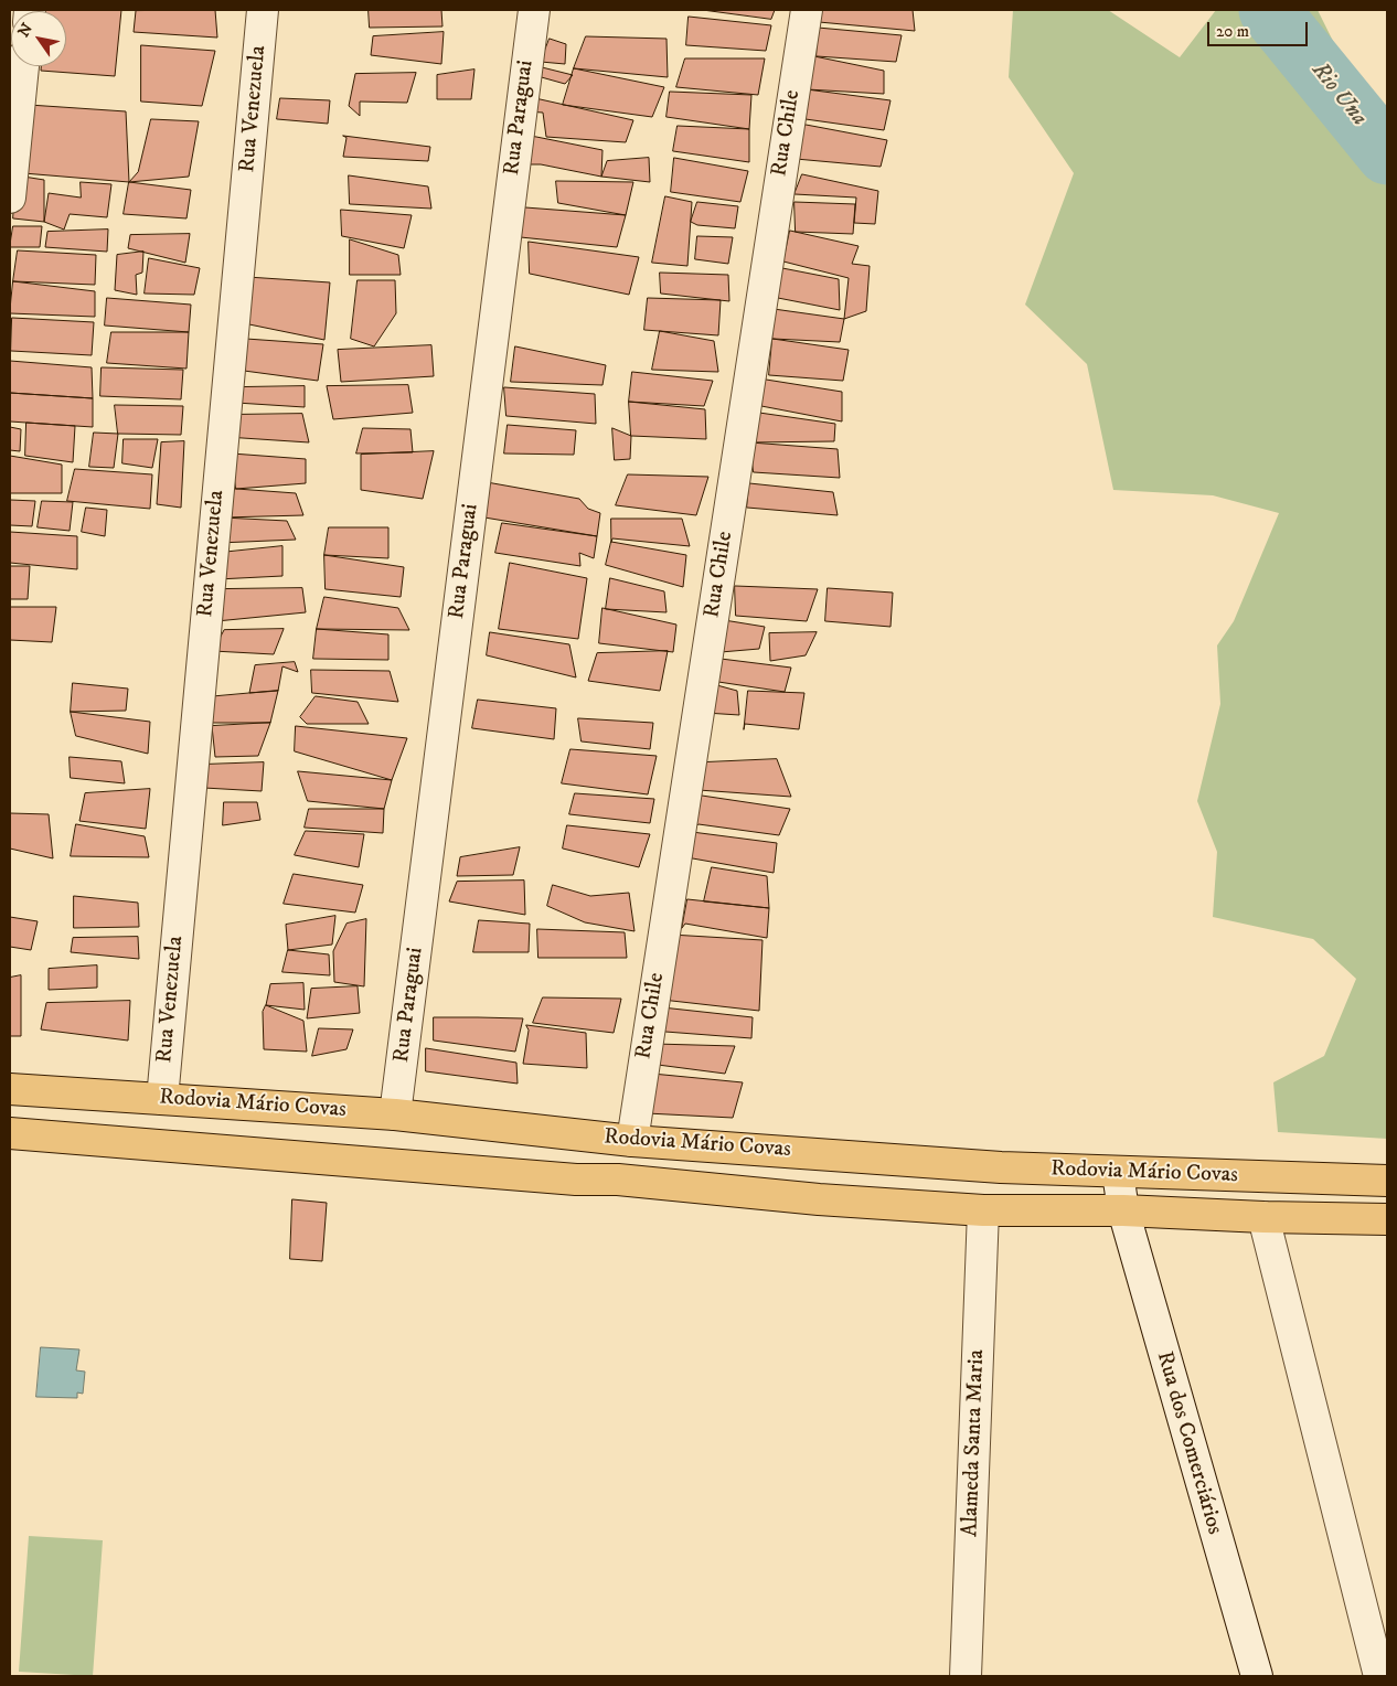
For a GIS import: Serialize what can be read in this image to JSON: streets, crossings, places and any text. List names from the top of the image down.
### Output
{
  "streets": {
    "main road": ["Rodovia Mário Covas"],
    "street": [
      "Rua Venezuela",
      "Rua Paraguai",
      "Rua Chile",
      "Alameda Santa Maria",
      "Rua dos Comerciários"
    ]
  },
  "crossings": [
    ["Rua Venezuela", "Rodovia Mário Covas"],
    ["Rua Paraguai", "Rodovia Mário Covas"],
    ["Rua Chile", "Rodovia Mário Covas"],
    ["Rodovia Mário Covas", "Alameda Santa Maria"],
    ["Rodovia Mário Covas", "Rua dos Comerciários"]
  ],
  "water": ["Rio Una"],
  "scale_bar": "20 m",
  "north": "top left"
}
